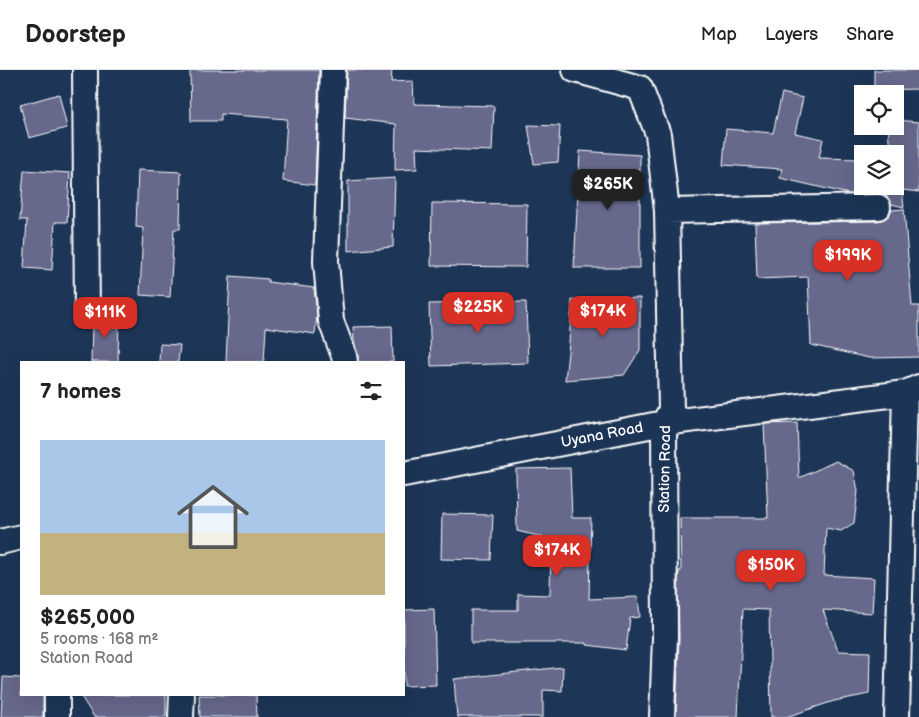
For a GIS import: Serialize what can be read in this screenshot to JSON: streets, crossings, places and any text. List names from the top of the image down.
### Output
{
  "streets": {
    "street": ["Uyana Road", "Station Road"]
  },
  "crossings": [
    ["Uyana Road", "Station Road"]
  ],
  "page": {
    "header": "Doorstep",
    "nav": ["Map", "Layers", "Share"],
    "price": [
      "$265K",
      "$199K",
      "$225K",
      "$174K",
      "$111K",
      "$174K",
      "$150K"
    ],
    "heading": "7 homes",
    "list": [
      {
        "name": "$265,000",
        "note": "5 rooms · 168 m² · Station Road"
      }
    ]
  }
}
